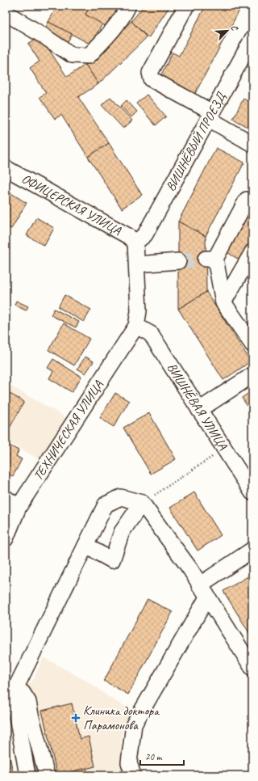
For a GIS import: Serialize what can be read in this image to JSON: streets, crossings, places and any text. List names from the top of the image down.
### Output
{
  "streets": {
    "street": [
      "ВИШНЁВЫЙ ПРОЕЗД",
      "ОФИЦЕРСКАЯ УЛИЦА",
      "ВИШНЁВАЯ УЛИЦА",
      "ТЕХНИЧЕСКАЯ УЛИЦА"
    ]
  },
  "crossings": [
    ["ВИШНЁВЫЙ ПРОЕЗД", "ОФИЦЕРСКАЯ УЛИЦА"],
    ["ВИШНЁВАЯ УЛИЦА", "ТЕХНИЧЕСКАЯ УЛИЦА"]
  ],
  "places": {
    "health": ["Клиника доктора Парамонова"]
  },
  "scale_bar": "20 m",
  "north": "top right"
}
